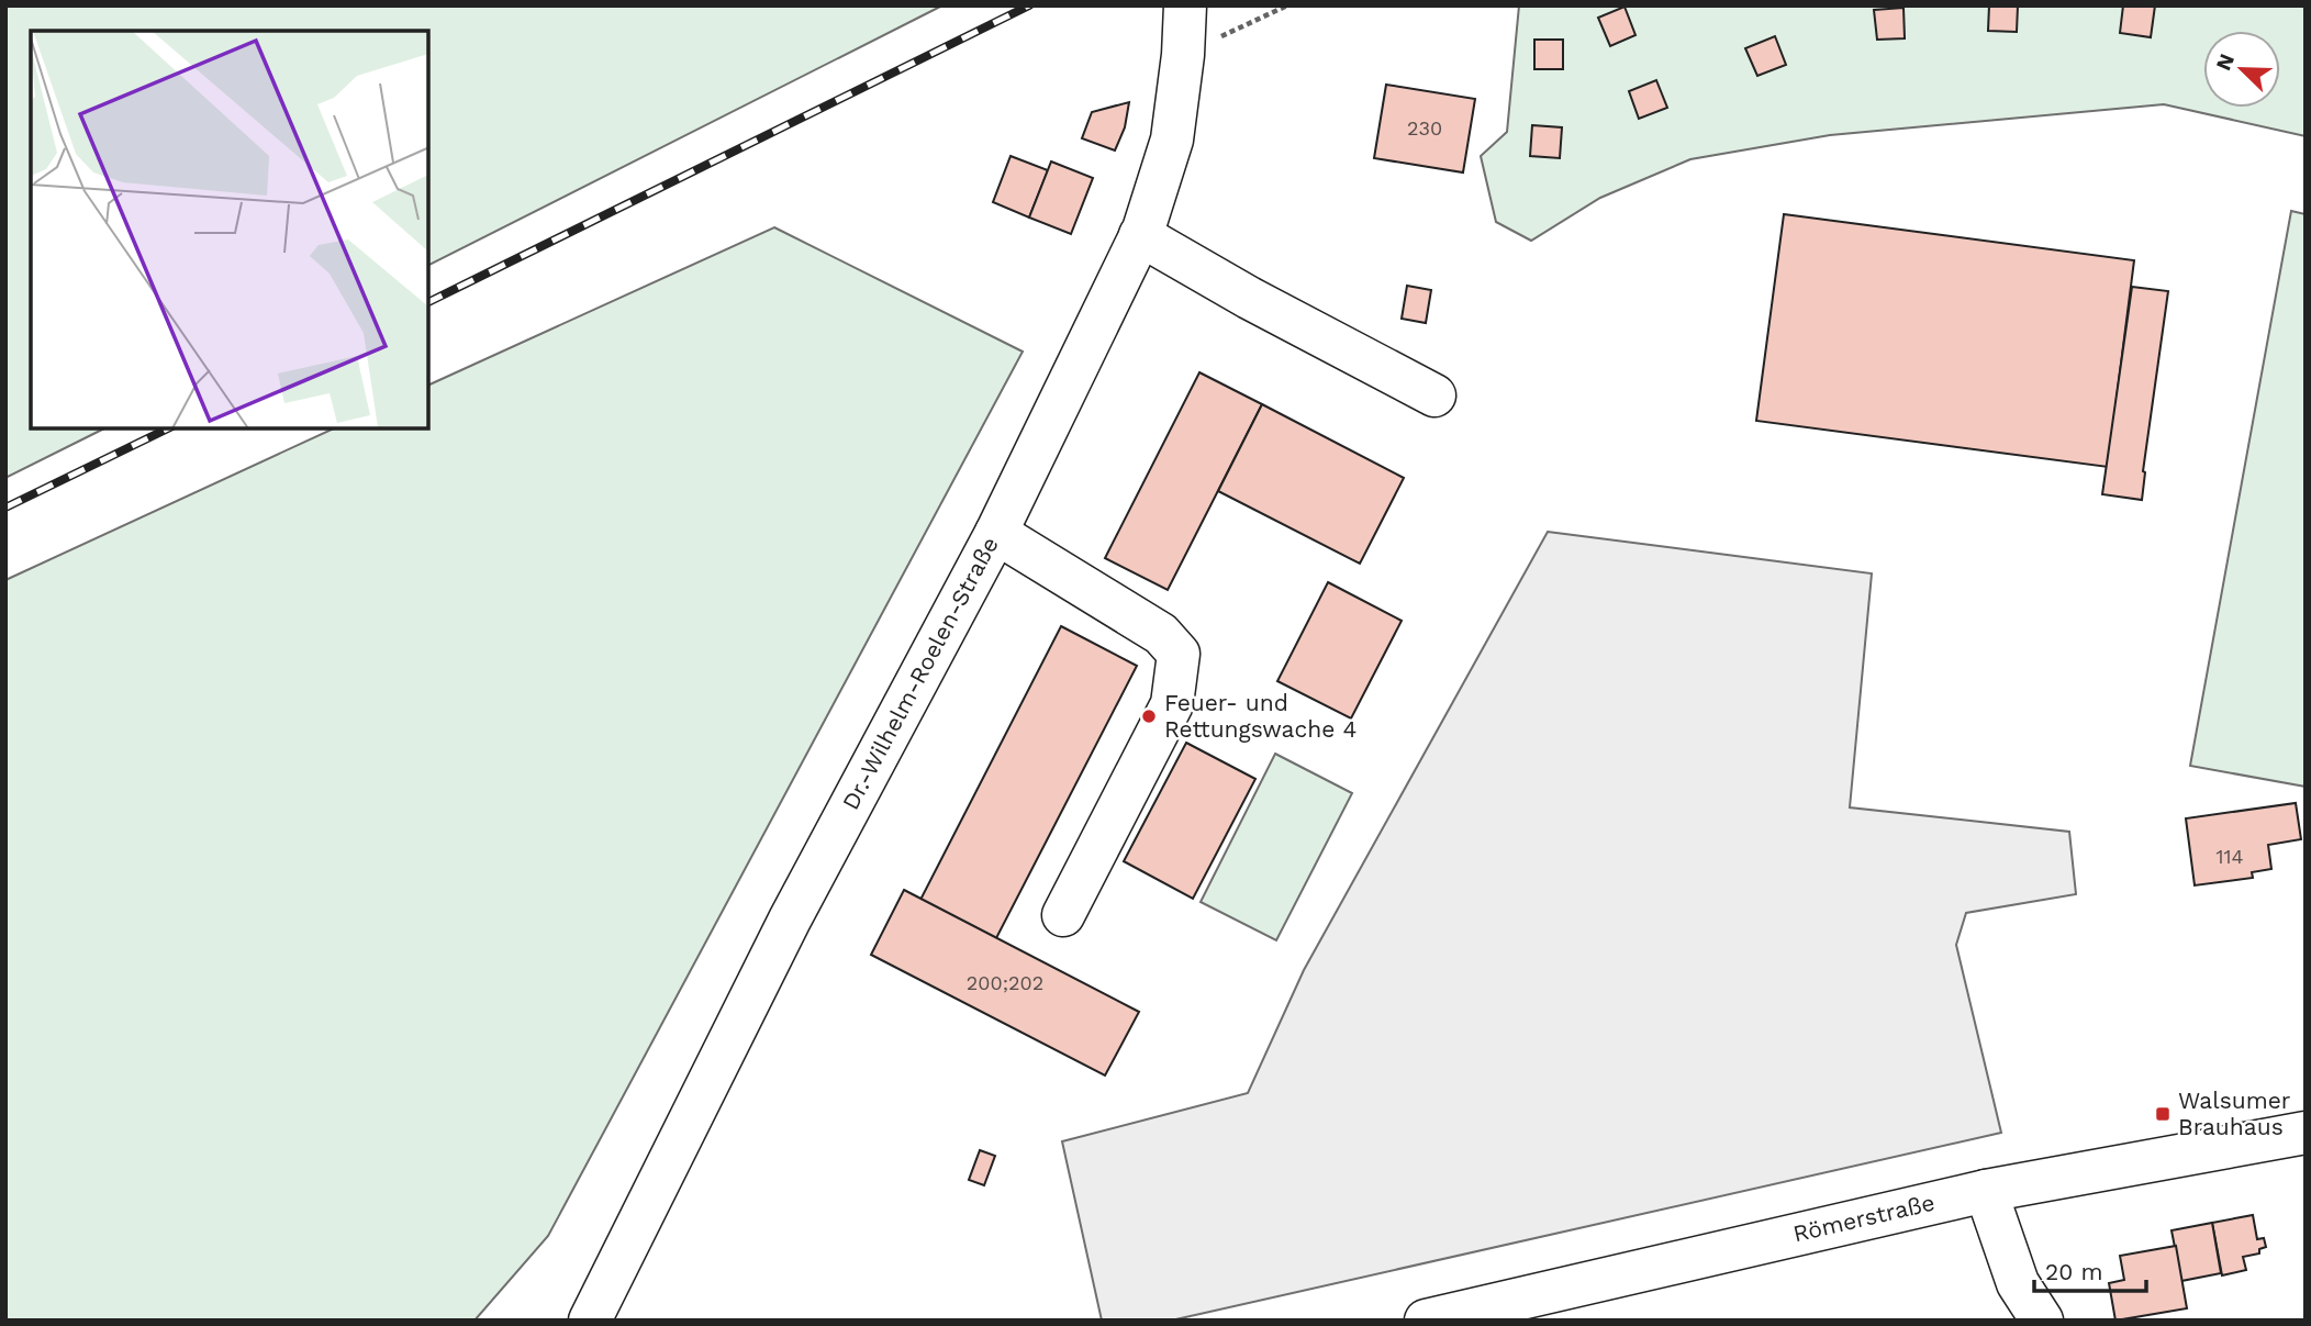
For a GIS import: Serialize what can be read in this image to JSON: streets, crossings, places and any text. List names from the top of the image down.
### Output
{
  "streets": {
    "main road": ["Dr.-Wilhelm-Roelen-Straße", "Römerstraße"]
  },
  "places": {
    "other": ["Feuer- und Rettungswache 4"],
    "transit": ["Walsumer Brauhaus"]
  },
  "house_numbers": ["230", "114", "200;202"],
  "scale_bar": "20 m",
  "north": "top left"
}
